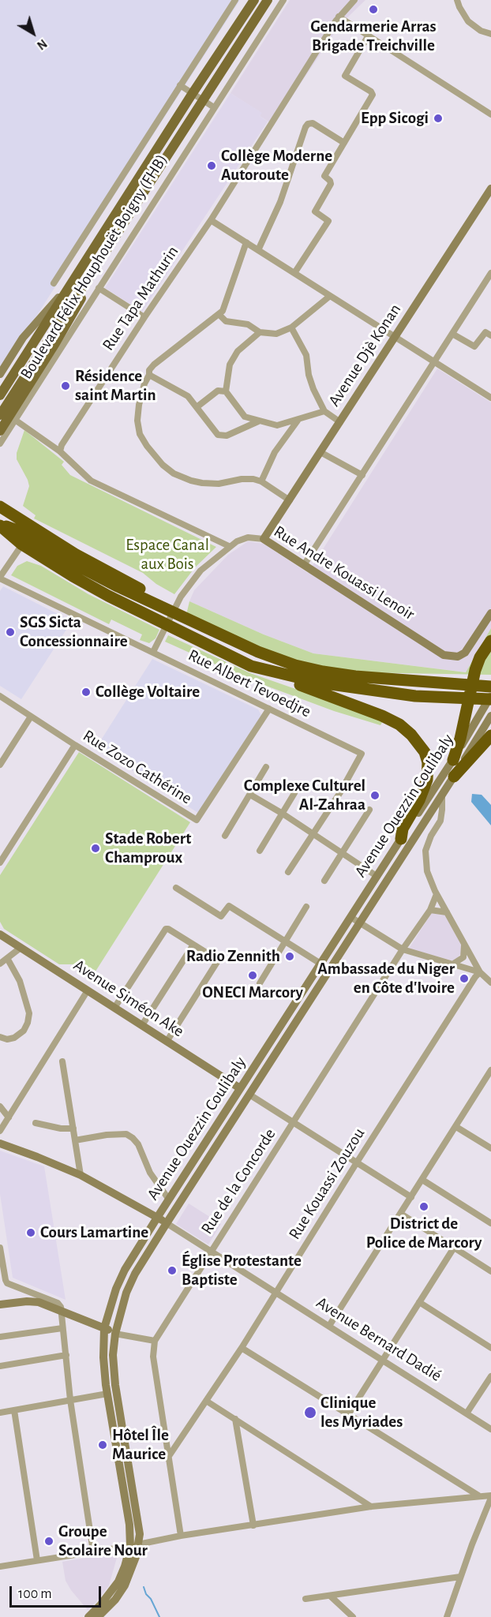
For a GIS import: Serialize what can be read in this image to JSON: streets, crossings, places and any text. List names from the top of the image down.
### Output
{
  "streets": {
    "main road": ["Boulevard Félix Houphouët Boigny (FHB)"],
    "street": [
      "Rue Tapa Mathurin",
      "Avenue Djè Konan",
      "Rue Andre Kouassi Lenoir",
      "Rue Albert Tevoedjre",
      "Rue Zozo Cathérine",
      "Avenue Ouezzin Coulibaly",
      "Avenue Siméon Ake",
      "Rue de la Concorde",
      "Rue Kouassi Zouzou",
      "Avenue Bernard Dadié"
    ]
  },
  "crossings": [
    ["Avenue Djè Konan", "Rue Andre Kouassi Lenoir"],
    ["Rue Andre Kouassi Lenoir", "Rue Albert Tevoedjre"],
    ["Rue Albert Tevoedjre", "Rue Zozo Cathérine"],
    ["Avenue Ouezzin Coulibaly", "Avenue Siméon Ake"],
    ["Avenue Ouezzin Coulibaly", "Avenue Bernard Dadié"],
    ["Rue de la Concorde", "Avenue Bernard Dadié"],
    ["Rue Kouassi Zouzou", "Avenue Bernard Dadié"]
  ],
  "parks": ["Espace Canal aux Bois"],
  "places": [
    "Gendarmerie Arras Brigade Treichville",
    "Epp Sicogi",
    "Collège Moderne Autoroute",
    "Résidence saint Martin",
    "SGS Sicta Concessionnaire",
    "Collège Voltaire",
    "Complexe Culturel Al-Zahraa",
    "Stade Robert Champroux",
    "Radio Zennith",
    "ONECI Marcory",
    "Ambassade du Niger en Côte d'Ivoire",
    "District de Police de Marcory",
    "Cours Lamartine",
    "Église Protestante Baptiste",
    "Clinique les Myriades",
    "Hôtel Île Maurice",
    "Groupe Scolaire Nour"
  ],
  "scale_bar": "100 m",
  "north": "bottom right"
}
